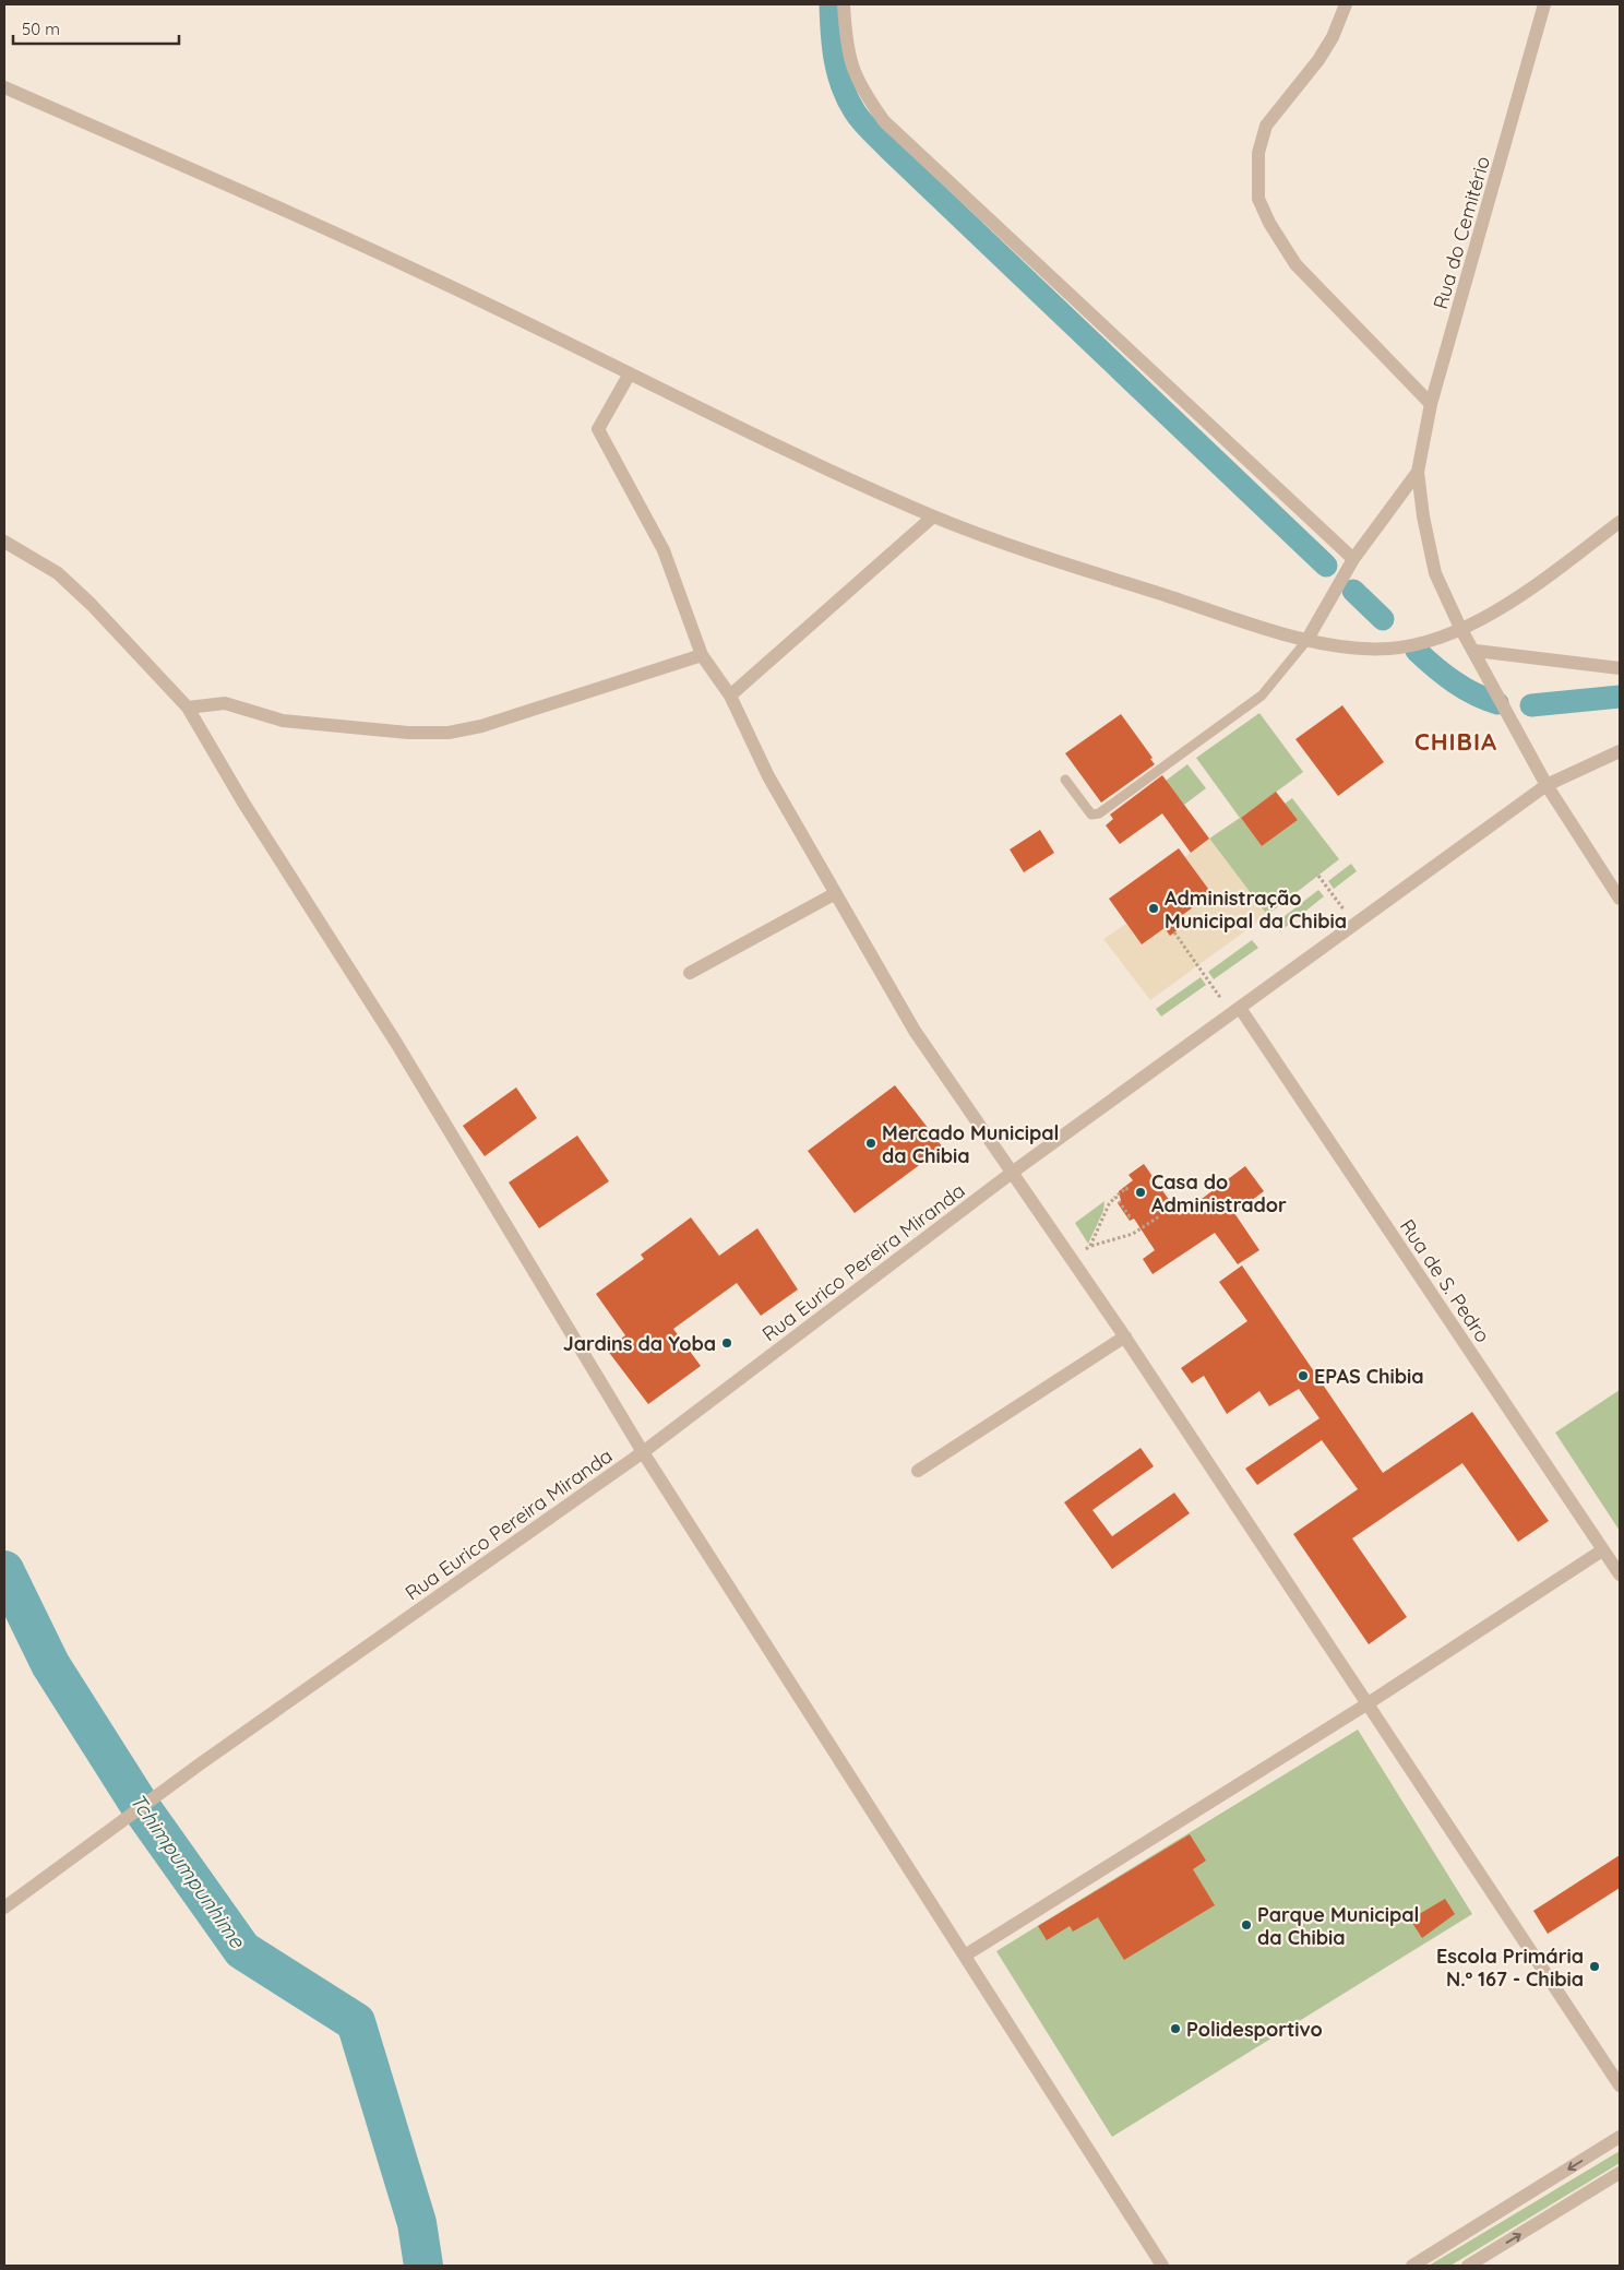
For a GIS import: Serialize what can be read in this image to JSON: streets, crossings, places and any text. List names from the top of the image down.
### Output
{
  "streets": {
    "street": ["Rua do Cemitério", "Rua Eurico Pereira Miranda", "Rua de S. Pedro"]
  },
  "crossings": [
    ["Rua Eurico Pereira Miranda", "Rua de S. Pedro"]
  ],
  "districts": ["CHIBIA"],
  "water": ["Tchimpumpunhime"],
  "places": [
    "Administração Municipal da Chibia",
    "Mercado Municipal da Chibia",
    "Casa do Administrador",
    "Jardins da Yoba",
    "EPAS Chibia",
    "Parque Municipal da Chibia",
    "Escola Primária N.º 167 - Chibia",
    "Polidesportivo"
  ],
  "scale_bar": "50 m"
}
